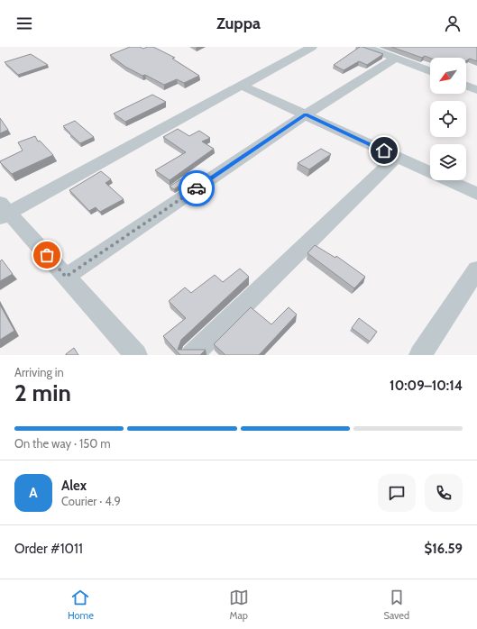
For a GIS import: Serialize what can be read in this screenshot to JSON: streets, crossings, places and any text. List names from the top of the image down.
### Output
{
  "north": "bottom left",
  "page": {
    "header": "Zuppa",
    "heading": ["2 min", "Arriving in", "10:09–10:14"],
    "panel": [
      "Alex",
      "Courier · 4.9",
      "Order #1011",
      "$16.59"
    ],
    "bar": "On the way · 150 m",
    "round": "A",
    "tabs": ["Home", "Map", "Saved"]
  }
}
